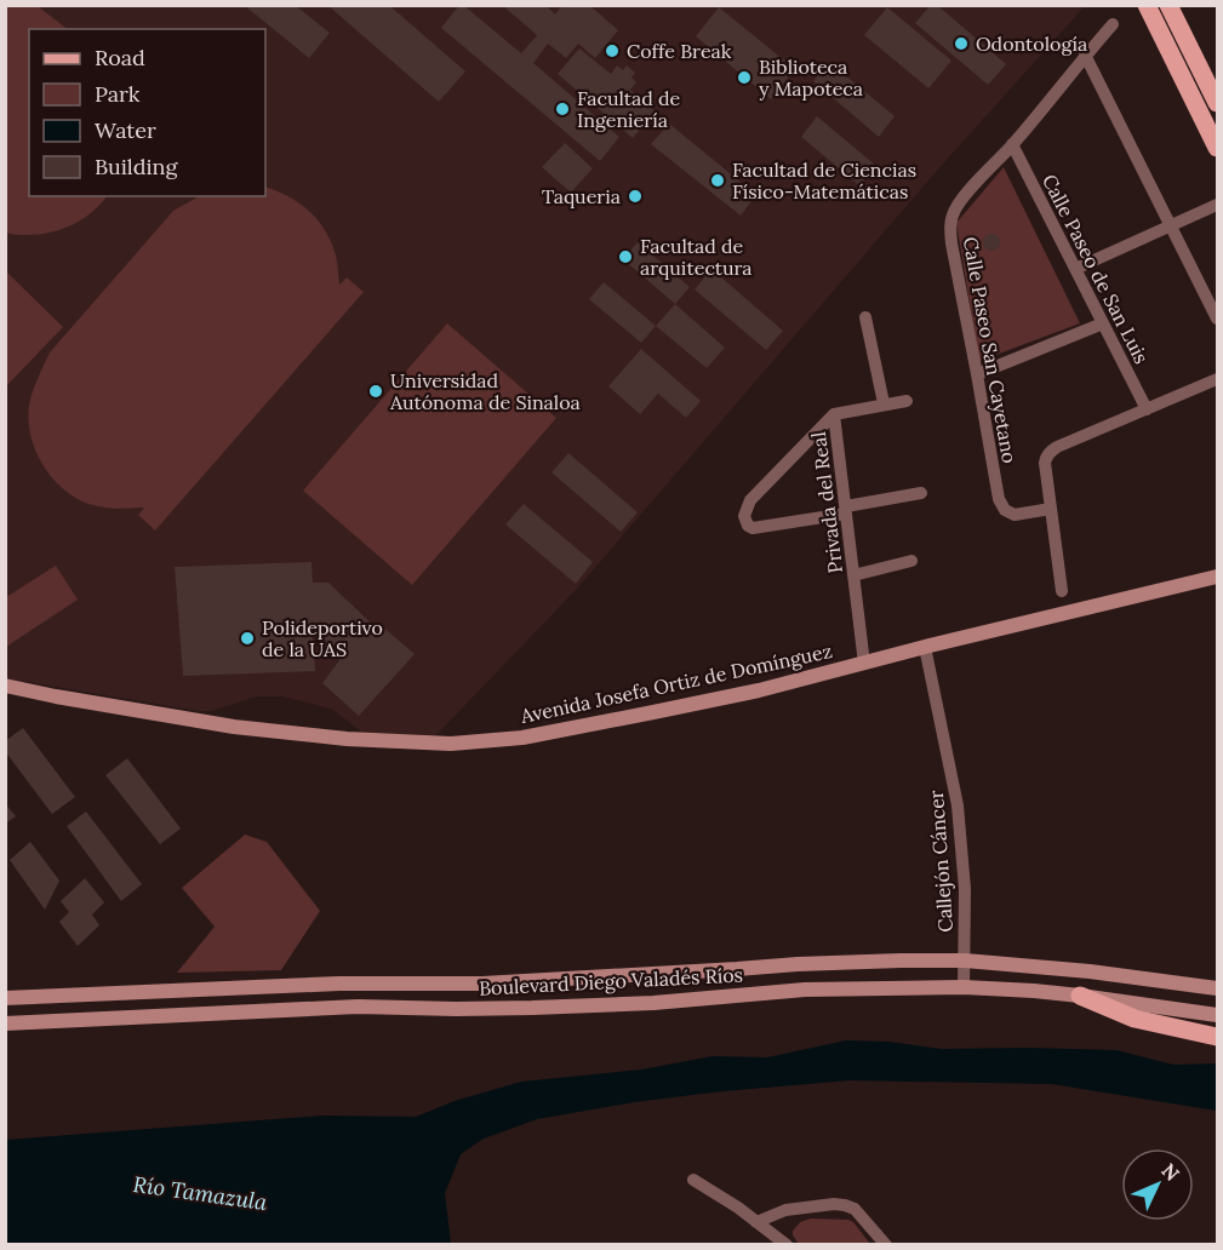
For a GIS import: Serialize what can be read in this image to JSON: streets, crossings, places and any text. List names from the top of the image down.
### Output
{
  "streets": {
    "main road": ["Avenida Josefa Ortiz de Domínguez", "Boulevard Diego Valadés Ríos"],
    "street": [
      "Calle Paseo de San Luis",
      "Calle Paseo San Cayetano",
      "Privada del Real",
      "Callejón Cáncer"
    ]
  },
  "crossings": [
    ["Calle Paseo de San Luis", "Calle Paseo San Cayetano"],
    ["Privada del Real", "Avenida Josefa Ortiz de Domínguez"],
    ["Avenida Josefa Ortiz de Domínguez", "Callejón Cáncer"],
    ["Callejón Cáncer", "Boulevard Diego Valadés Ríos"]
  ],
  "water": ["Río Tamazula"],
  "places": [
    "Odontología",
    "Coffe Break",
    "Biblioteca y Mapoteca",
    "Facultad de Ingeniería",
    "Facultad de Ciencias Físico-Matemáticas",
    "Taqueria",
    "Facultad de arquitectura",
    "Universidad Autónoma de Sinaloa",
    "Polideportivo de la UAS"
  ],
  "legend": [
    "Road",
    "Park",
    "Water",
    "Building"
  ],
  "north": "top right"
}
